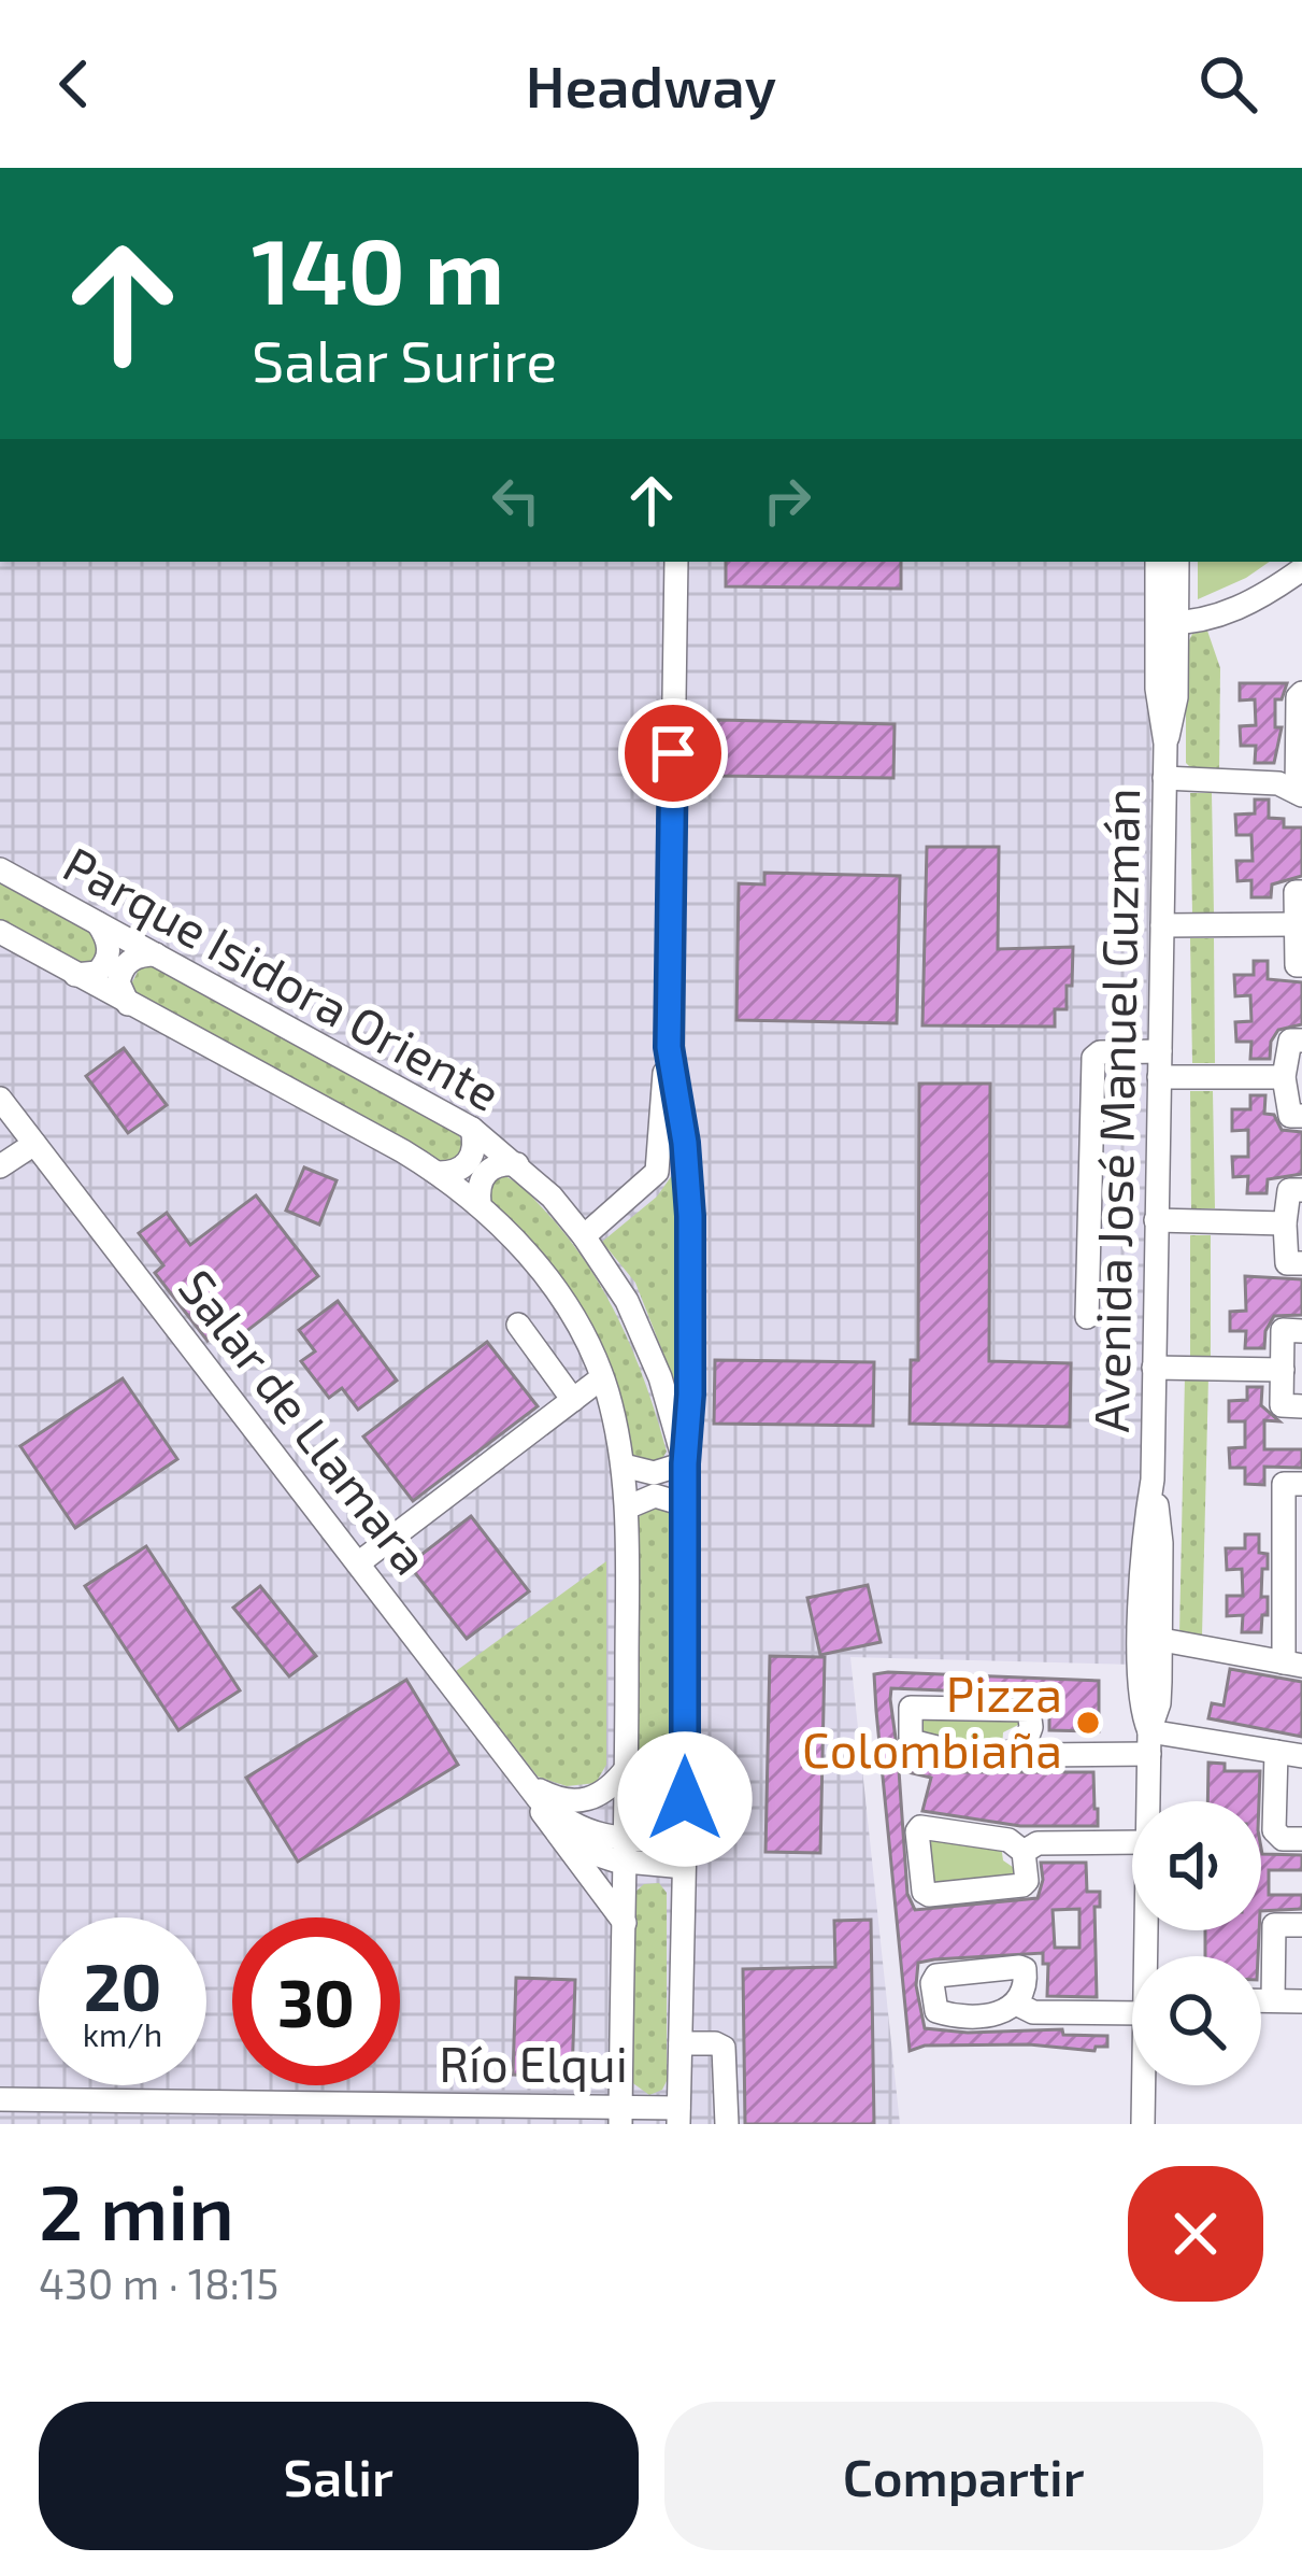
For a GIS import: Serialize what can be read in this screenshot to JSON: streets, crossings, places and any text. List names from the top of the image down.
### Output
{
  "streets": {
    "street": [
      "Parque Isidora Oriente",
      "Avenida José Manuel Guzmán",
      "Salar de Llamara",
      "Río Elqui"
    ]
  },
  "crossings": [
    ["Parque Isidora Oriente", "Salar de Llamara"],
    ["Parque Isidora Oriente", "Río Elqui"]
  ],
  "places": ["Pizza Colombiaña"],
  "page": {
    "header": "Headway",
    "turn": ["140 m", "Salar Surire"],
    "speed": "20 km/h",
    "limit": "30",
    "heading": ["2 min", "430 m · 18:15"],
    "buttons": ["Salir", "Compartir"]
  }
}
